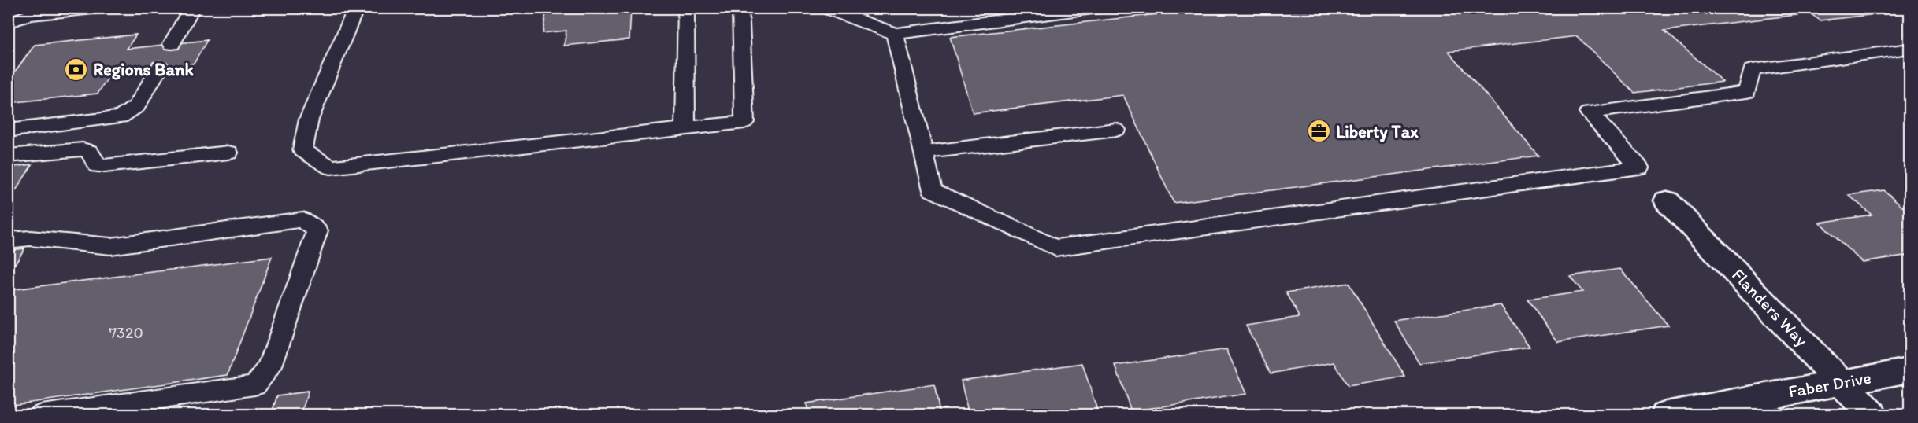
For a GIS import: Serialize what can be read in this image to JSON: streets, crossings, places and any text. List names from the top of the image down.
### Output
{
  "streets": {
    "street": ["Flanders Way", "Faber Drive"]
  },
  "crossings": [
    ["Flanders Way", "Faber Drive"]
  ],
  "places": {
    "bank": ["Regions Bank"],
    "office": ["Liberty Tax"]
  },
  "house_numbers": ["7320"]
}
